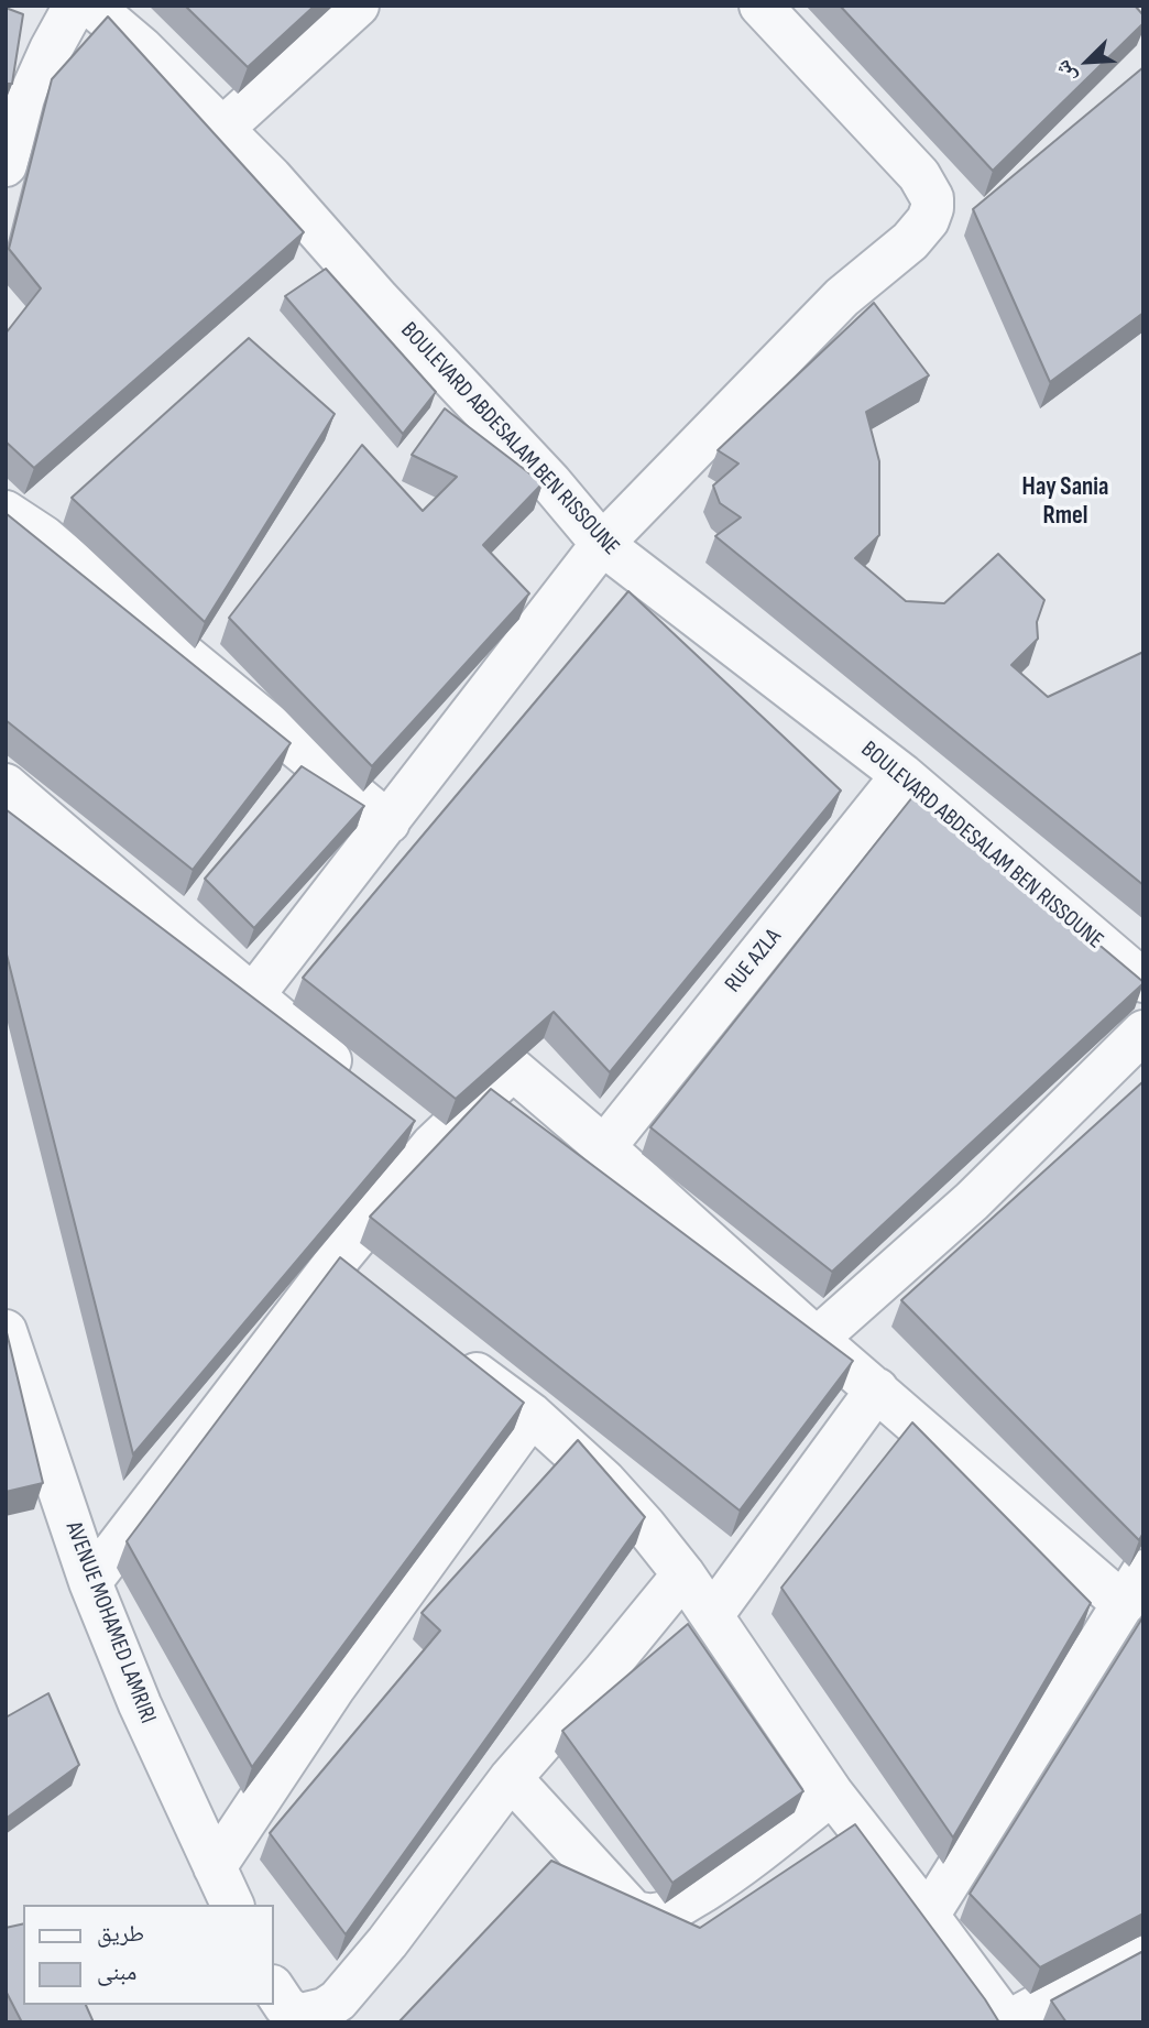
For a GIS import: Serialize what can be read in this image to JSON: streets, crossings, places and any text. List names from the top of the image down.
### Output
{
  "streets": {
    "street": ["BOULEVARD ABDESALAM BEN RISSOUNE", "RUE AZLA", "AVENUE MOHAMED LAMRIRI"]
  },
  "crossings": [
    ["BOULEVARD ABDESALAM BEN RISSOUNE", "RUE AZLA"]
  ],
  "districts": ["Hay Sania Rmel"],
  "legend": ["طريق", "مبنى"],
  "north": "bottom left"
}
